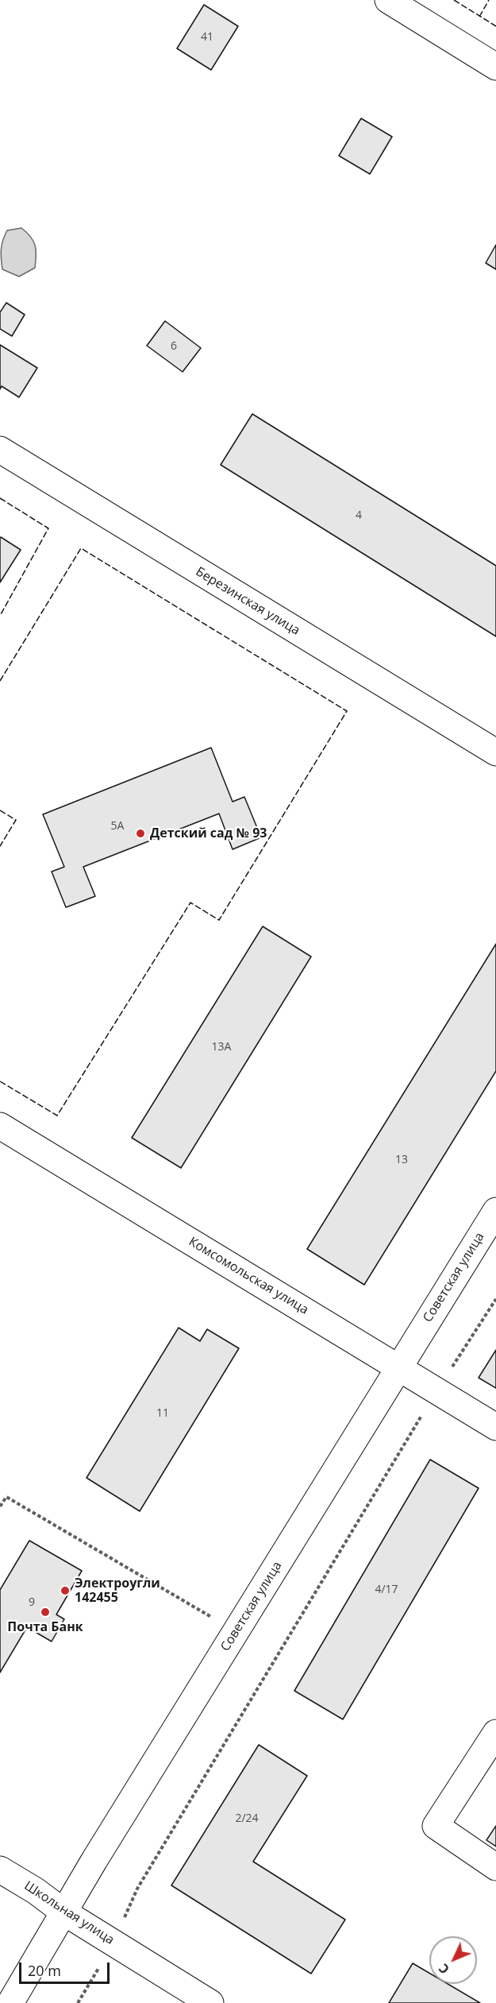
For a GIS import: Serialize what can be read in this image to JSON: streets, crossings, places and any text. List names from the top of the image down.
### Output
{
  "streets": {
    "street": [
      "Березинская улица",
      "Комсомольская улица",
      "Советская улица",
      "Школьная улица"
    ]
  },
  "crossings": [
    ["Комсомольская улица", "Советская улица"],
    ["Советская улица", "Школьная улица"]
  ],
  "places": ["Детский сад № 93", "Электроугли 142455", "Почта Банк"],
  "house_numbers": [
    "41",
    "6",
    "4",
    "5А",
    "13А",
    "13",
    "11",
    "4/17",
    "9",
    "2/24"
  ],
  "scale_bar": "20 m",
  "north": "bottom left"
}
